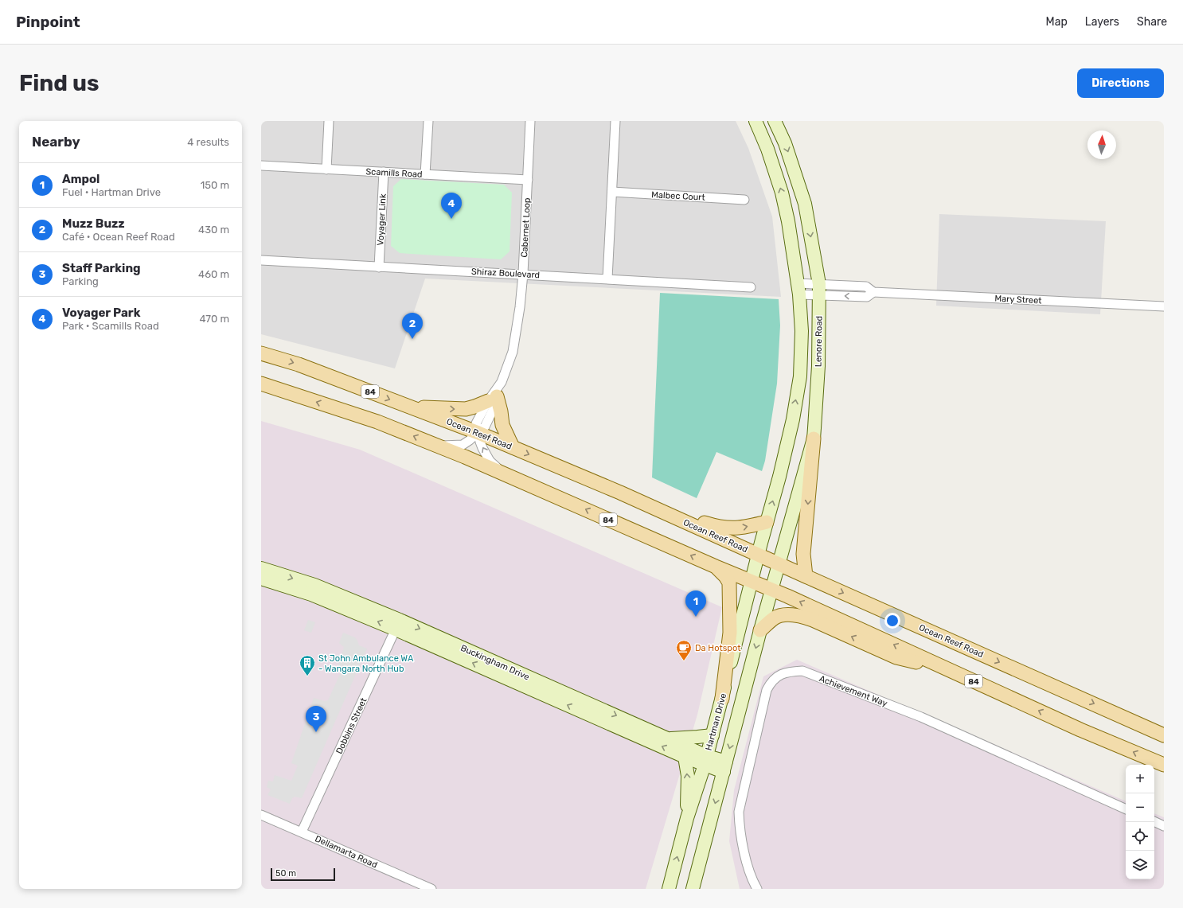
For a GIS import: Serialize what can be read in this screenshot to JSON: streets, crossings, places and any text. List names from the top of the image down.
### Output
{
  "streets": {
    "main road": ["84", "Ocean Reef Road"],
    "street": [
      "Scamills Road",
      "Malbec Court",
      "Voyager Link",
      "Cabernet Loop",
      "Shiraz Boulevard",
      "Mary Street",
      "Lenore Road",
      "Buckingham Drive",
      "Achievement Way",
      "Hartman Drive",
      "Dobbins Street",
      "Dellamarta Road"
    ]
  },
  "crossings": [
    ["Scamills Road", "Voyager Link"],
    ["Scamills Road", "Cabernet Loop"],
    ["Voyager Link", "Shiraz Boulevard"],
    ["Cabernet Loop", "Shiraz Boulevard"],
    ["Cabernet Loop", "84"],
    ["Cabernet Loop", "Ocean Reef Road"],
    ["Mary Street", "Lenore Road"],
    ["Lenore Road", "Ocean Reef Road"],
    ["Lenore Road", "Hartman Drive"],
    ["84", "Hartman Drive"],
    ["Ocean Reef Road", "Hartman Drive"],
    ["Buckingham Drive", "Hartman Drive"],
    ["Buckingham Drive", "Dobbins Street"],
    ["Dobbins Street", "Dellamarta Road"]
  ],
  "places": {
    "cafe": ["Da Hotspot"],
    "building": ["St John Ambulance WA - Wangara North Hub"]
  },
  "scale_bar": "50 m",
  "north": "top",
  "page": {
    "header": "Pinpoint",
    "nav": ["Map", "Layers", "Share"],
    "buttons": "Directions",
    "title": "Find us",
    "heading": ["Nearby", "4 results"],
    "list": [
      {
        "mark": "1",
        "name": "Ampol",
        "note": "Fuel · Hartman Drive",
        "value": "150 m"
      },
      {
        "mark": "2",
        "name": "Muzz Buzz",
        "note": "Café · Ocean Reef Road",
        "value": "430 m"
      },
      {
        "mark": "3",
        "name": "Staff Parking",
        "note": "Parking",
        "value": "460 m"
      },
      {
        "mark": "4",
        "name": "Voyager Park",
        "note": "Park · Scamills Road",
        "value": "470 m"
      }
    ],
    "pins": [
      "4",
      "2",
      "1",
      "3"
    ],
    "map_buttons": ["+", "−"],
    "scale": "50 m"
  }
}
